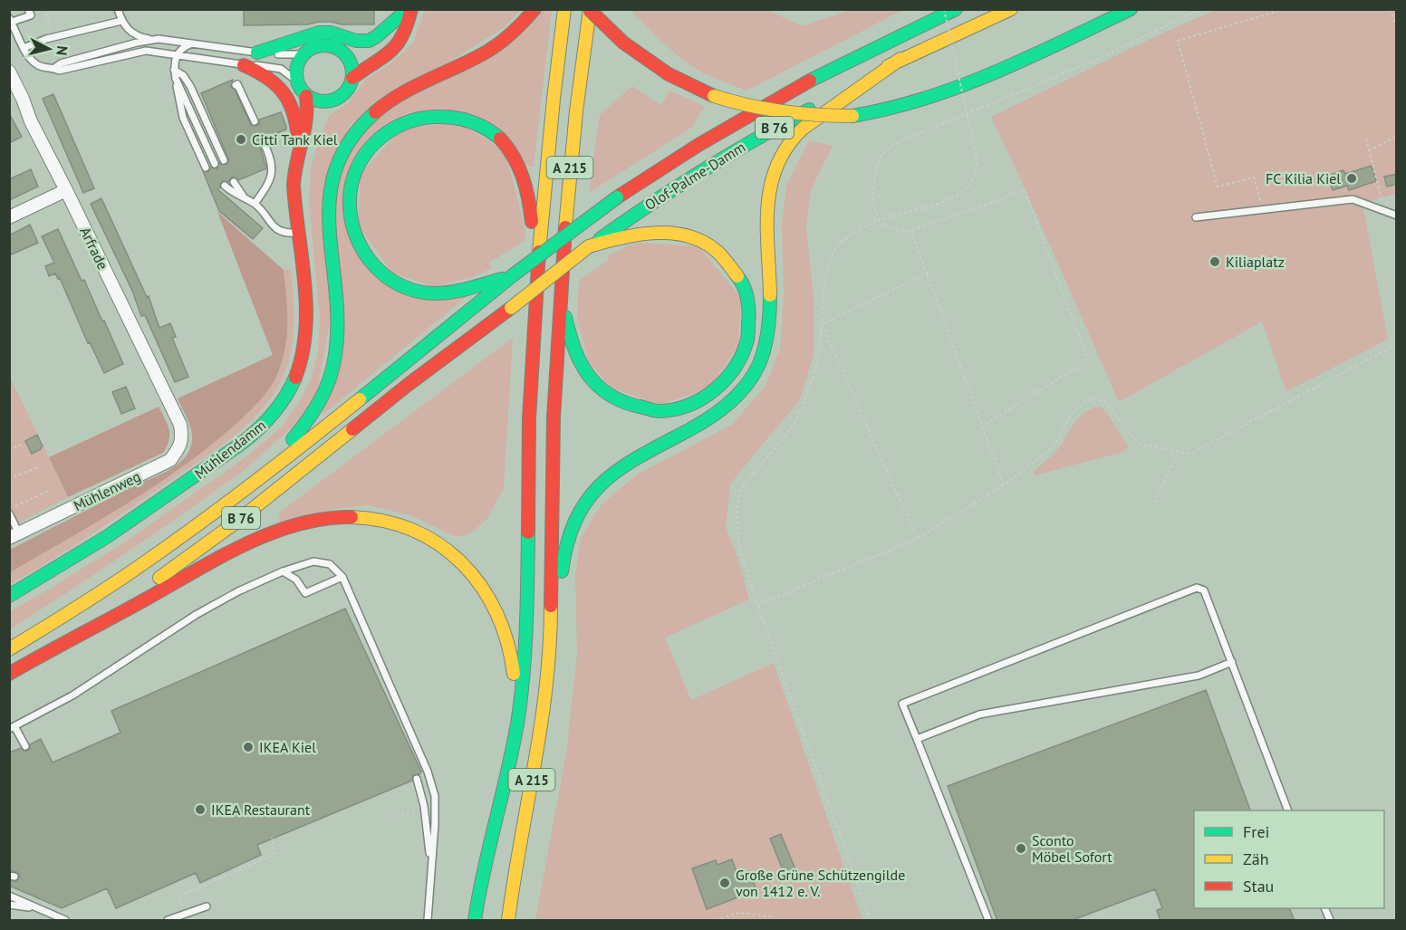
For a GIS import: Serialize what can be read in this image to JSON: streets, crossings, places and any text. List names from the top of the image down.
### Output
{
  "streets": {
    "main road": [
      "B 76",
      "A 215",
      "Olof-Palme-Damm",
      "Mühlendamm"
    ],
    "street": ["Arfrade", "Mühlenweg"]
  },
  "crossings": [
    ["B 76", "Olof-Palme-Damm"],
    ["Arfrade", "Mühlenweg"]
  ],
  "places": [
    "Citti Tank Kiel",
    "FC Kilia Kiel",
    "Kiliaplatz",
    "IKEA Kiel",
    "IKEA Restaurant",
    "Sconto Möbel Sofort",
    "Große Grüne Schützengilde von 1412 e. V."
  ],
  "legend": ["Frei", "Zäh", "Stau"],
  "north": "right"
}
